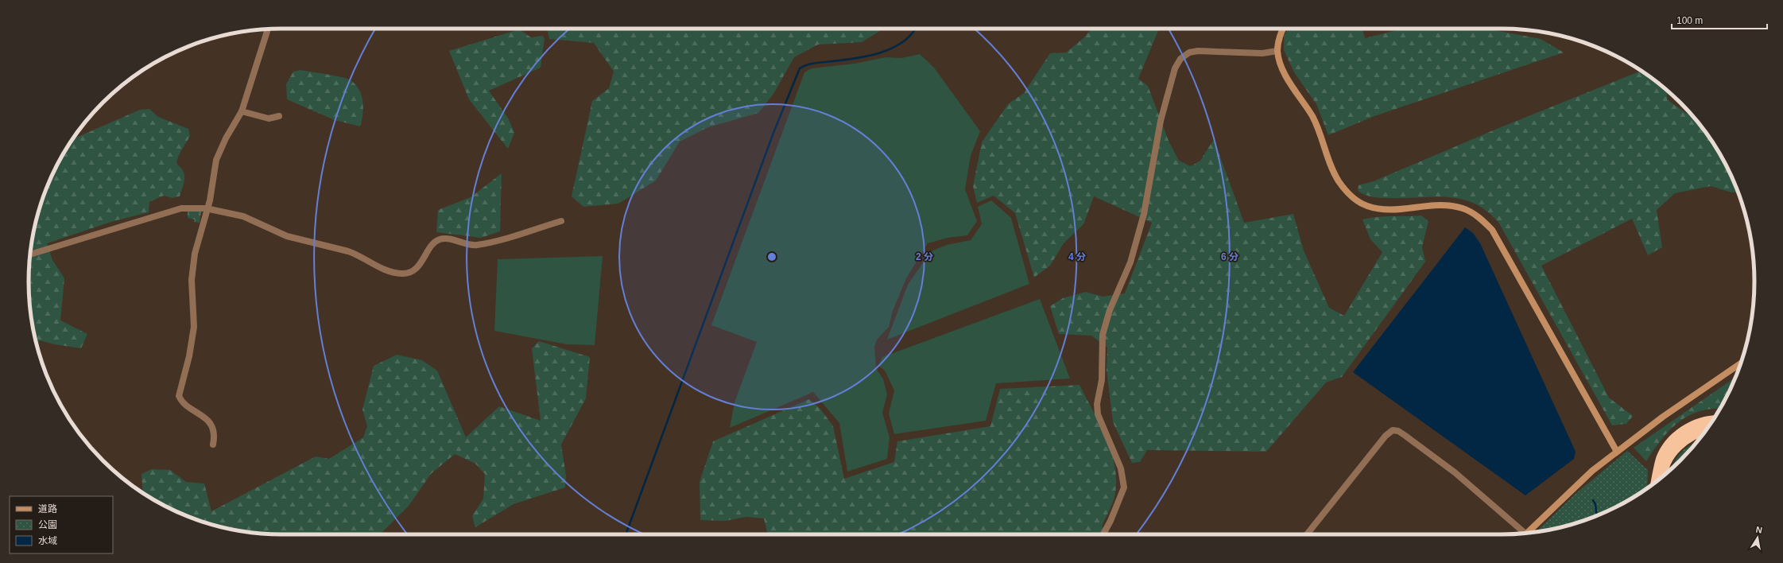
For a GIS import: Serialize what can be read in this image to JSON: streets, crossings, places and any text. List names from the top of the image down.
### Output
{
  "legend": ["道路", "公園", "水域"],
  "scale_bar": "100 m",
  "north": "top",
  "rings": ["2 分", "4 分", "6 分"]
}
